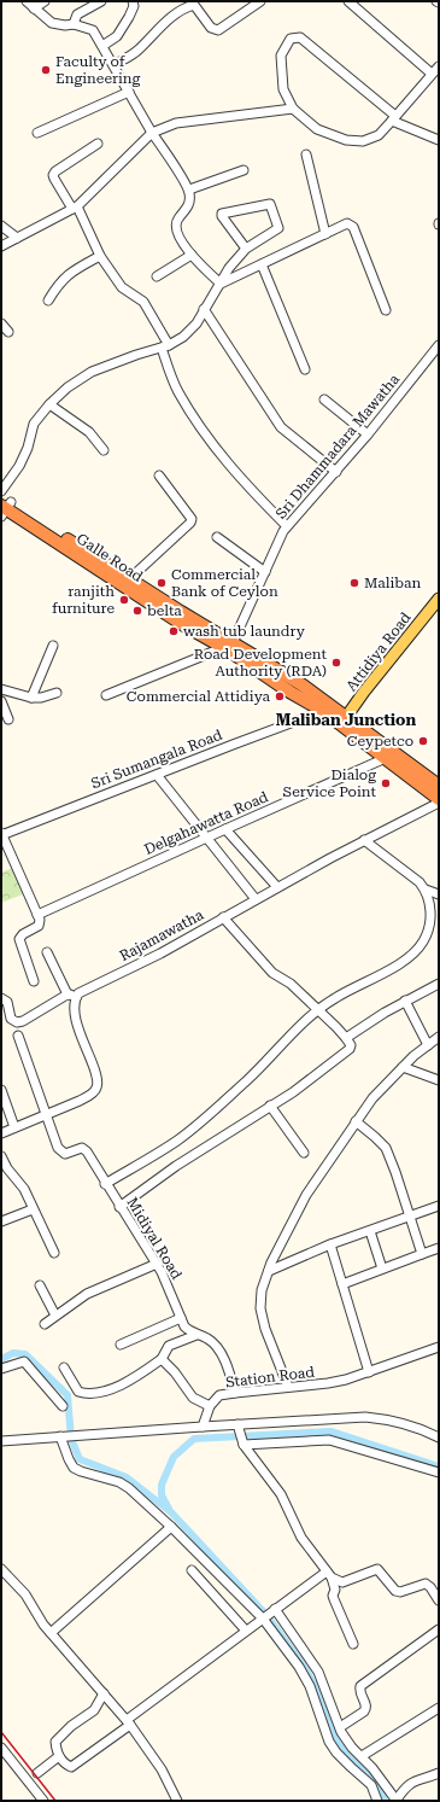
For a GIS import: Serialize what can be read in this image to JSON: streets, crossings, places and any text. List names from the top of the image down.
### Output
{
  "streets": {
    "highway": ["Galle Road"],
    "main road": ["Attidiya Road"],
    "street": [
      "Sri Dhammadara Mawatha",
      "Sri Sumangala Road",
      "Delgahawatta Road",
      "Rajamawatha",
      "Midiyal Road",
      "Station Road"
    ]
  },
  "crossings": [
    ["Sri Dhammadara Mawatha", "Galle Road"],
    ["Galle Road", "Attidiya Road"],
    ["Galle Road", "Sri Sumangala Road"],
    ["Galle Road", "Delgahawatta Road"],
    ["Galle Road", "Rajamawatha"],
    ["Midiyal Road", "Station Road"]
  ],
  "districts": ["Maliban Junction"],
  "places": [
    "Faculty of Engineering",
    "Commercial Bank of Ceylon",
    "Maliban",
    "ranjith furniture",
    "belta",
    "wash tub laundry",
    "Road Development Authority (RDA)",
    "Commercial Attidiya",
    "Ceypetco",
    "Dialog Service Point"
  ]
}
